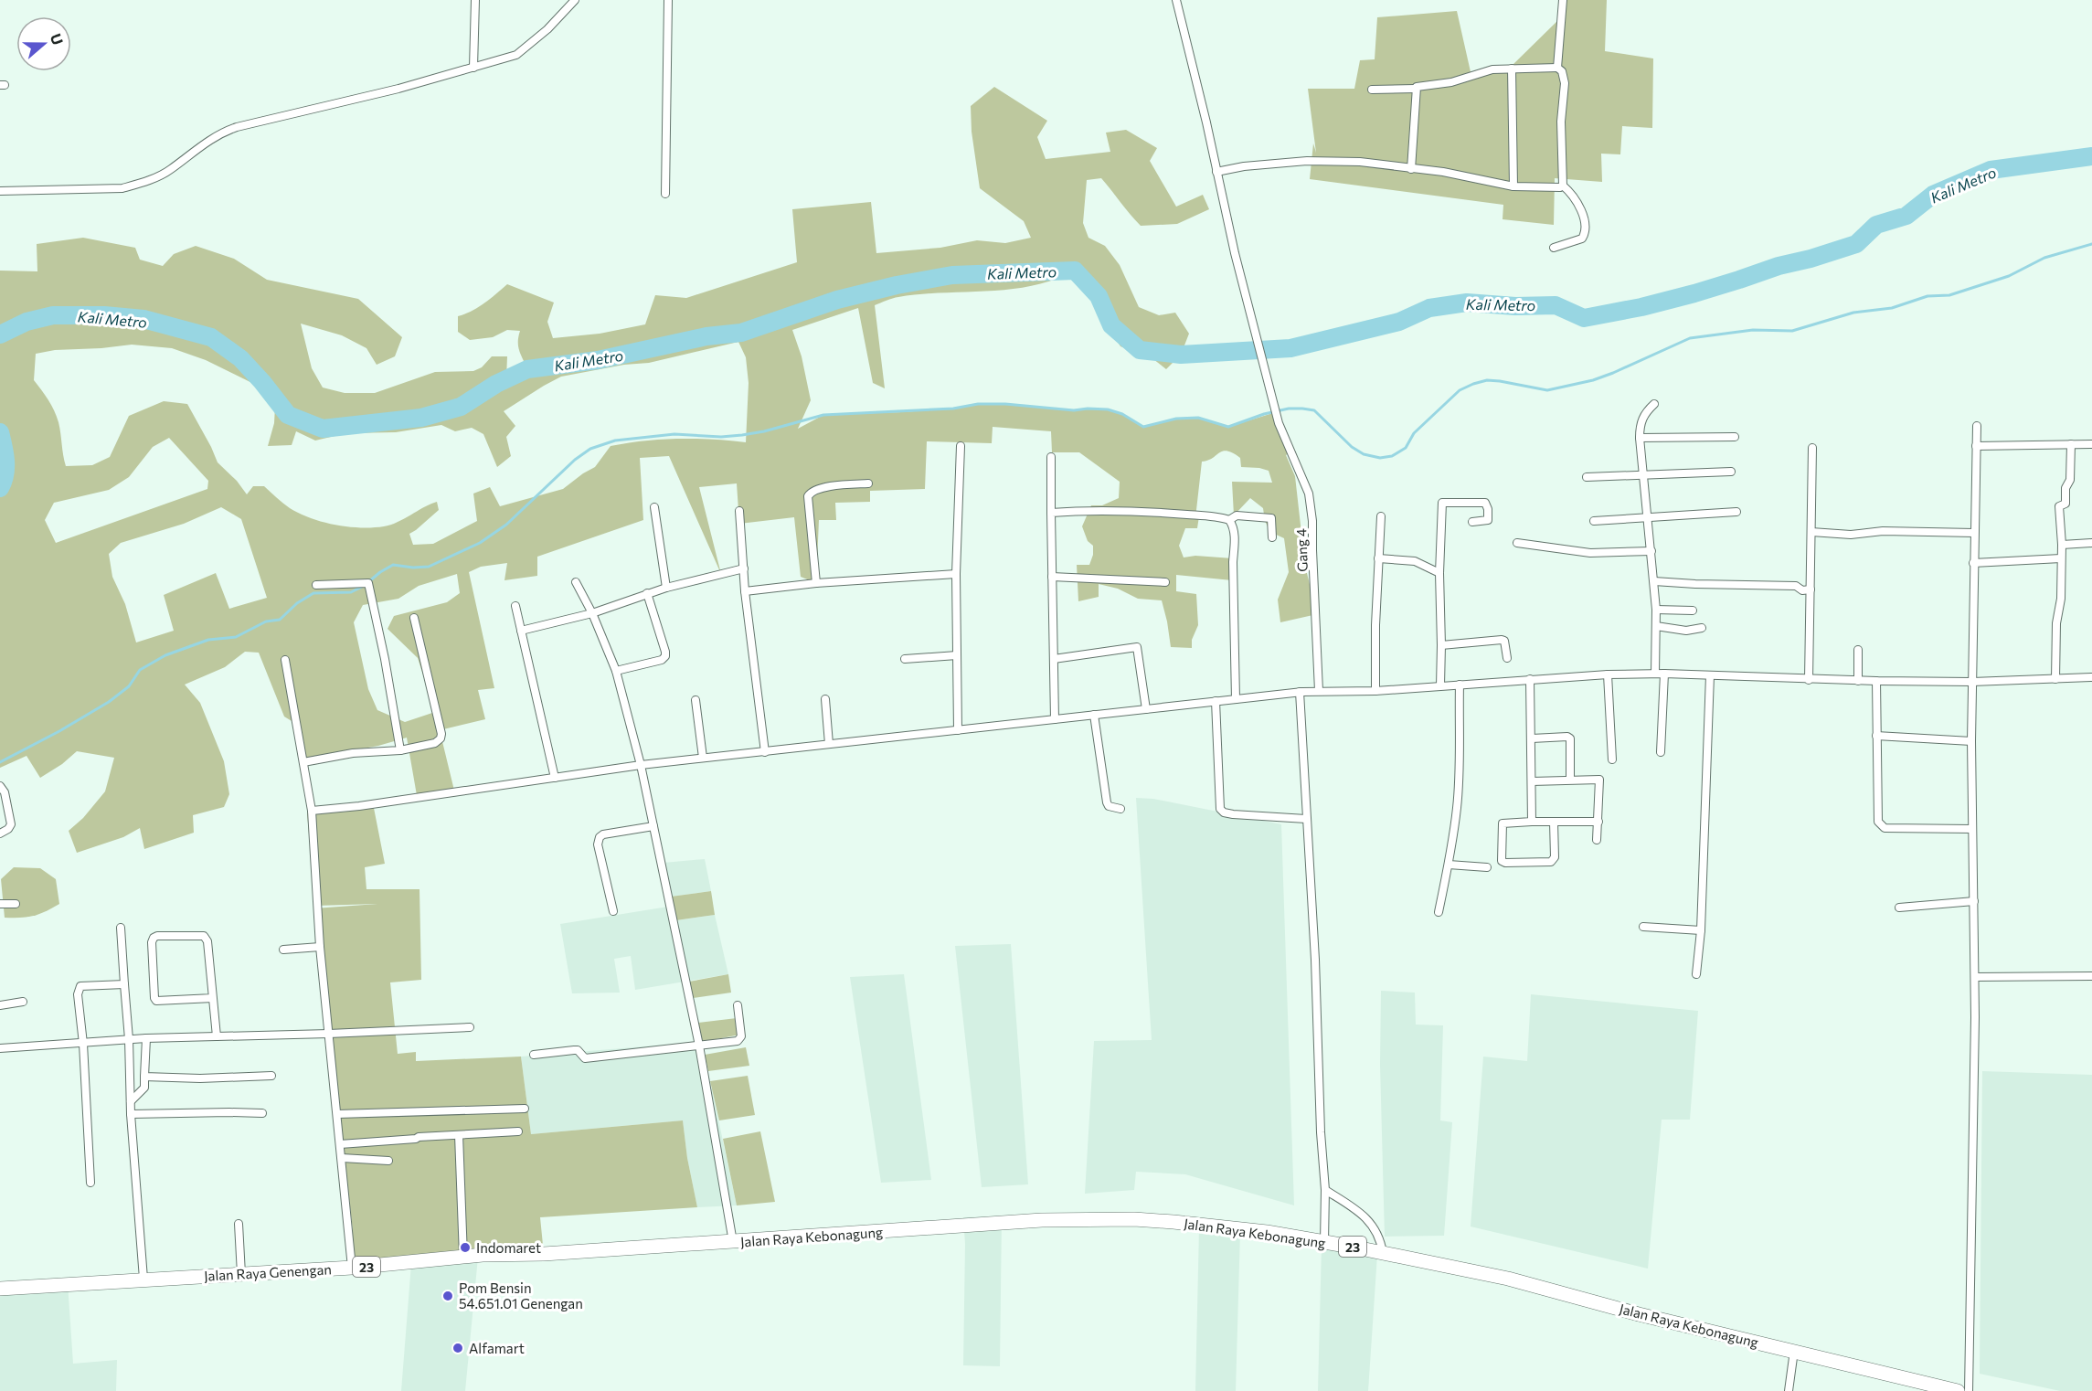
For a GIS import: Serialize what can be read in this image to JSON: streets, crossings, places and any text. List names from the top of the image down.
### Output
{
  "streets": {
    "highway": ["Jalan Raya Kebonagung", "23", "Jalan Raya Genengan"],
    "street": ["Gang 4"]
  },
  "crossings": [
    ["Jalan Raya Kebonagung", "Jalan Raya Genengan"]
  ],
  "water": ["Kali Metro"],
  "places": ["Indomaret", "Pom Bensin 54.651.01 Genengan", "Alfamart"],
  "north": "right"
}
